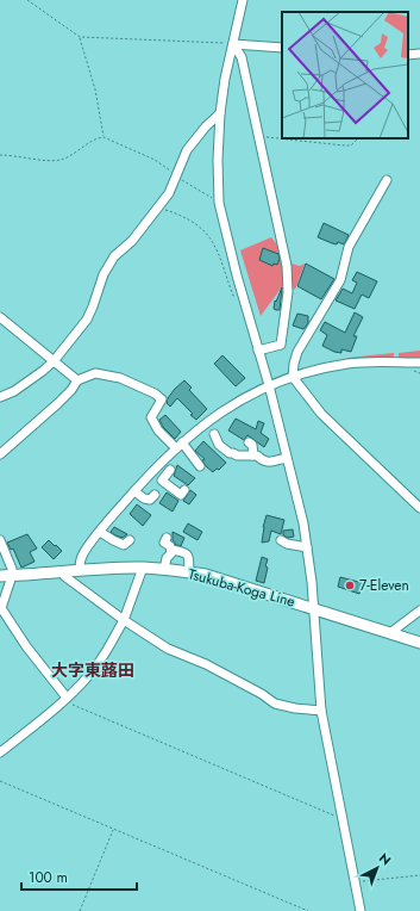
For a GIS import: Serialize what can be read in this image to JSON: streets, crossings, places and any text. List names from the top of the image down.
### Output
{
  "streets": {
    "main road": ["Tsukuba-Koga Line"]
  },
  "districts": ["大字東蕗田"],
  "places": ["7-Eleven"],
  "scale_bar": "100 m",
  "north": "top right"
}
